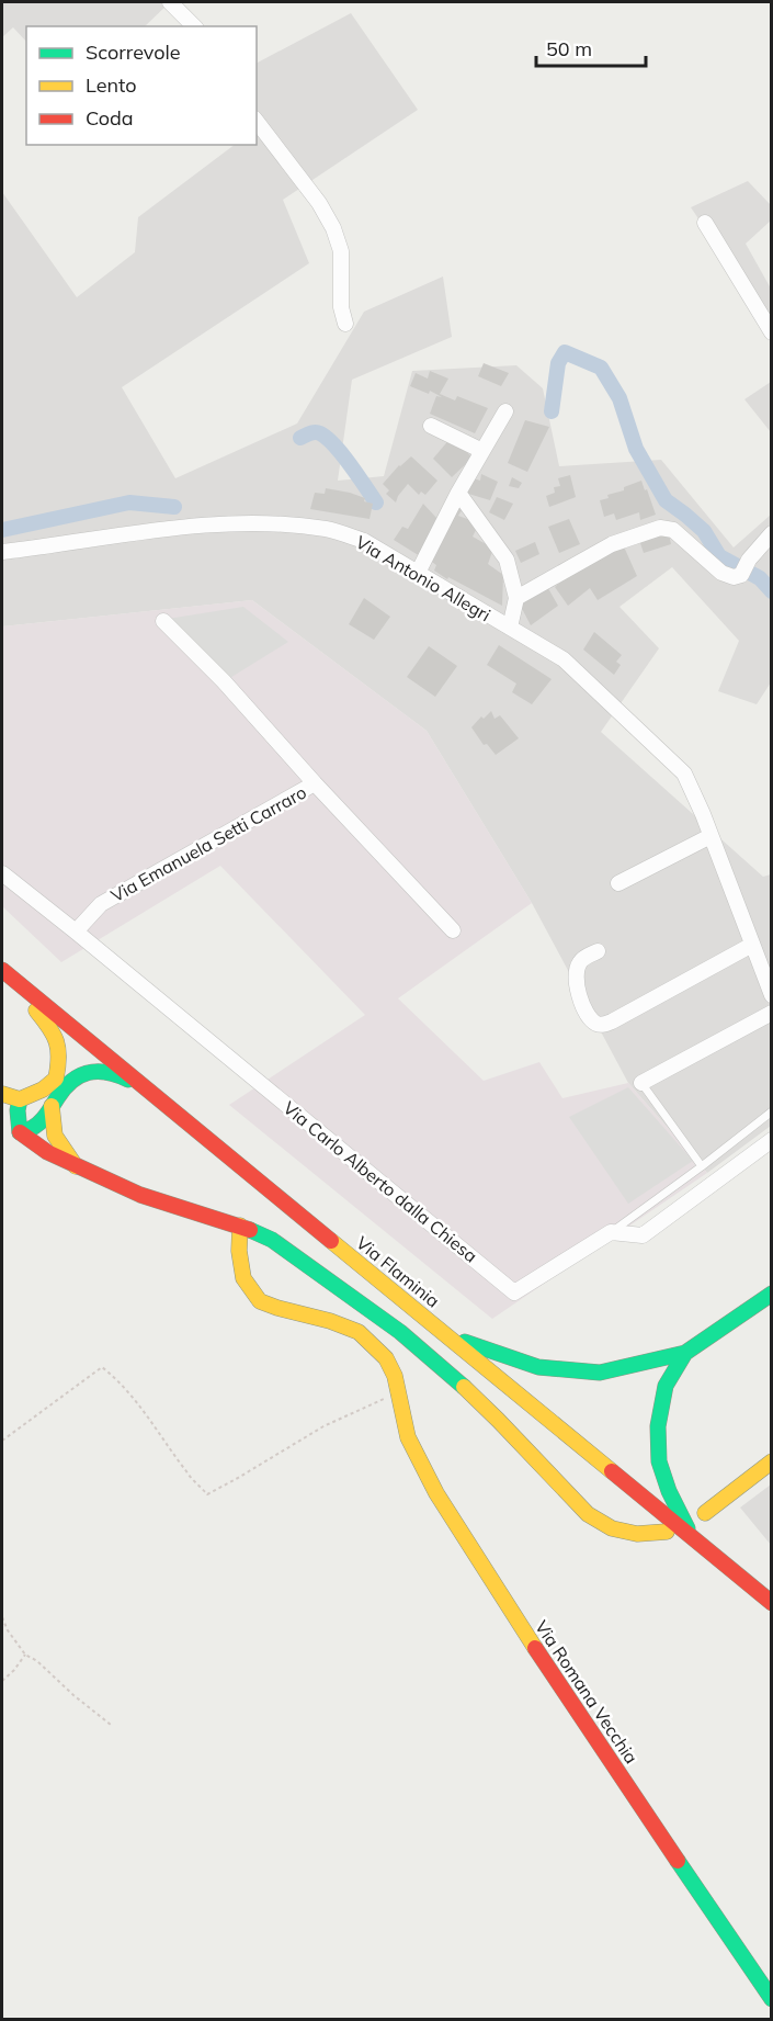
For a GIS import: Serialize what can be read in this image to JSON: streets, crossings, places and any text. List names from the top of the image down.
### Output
{
  "streets": {
    "main road": ["Via Flaminia", "Via Romana Vecchia"],
    "street": ["Via Antonio Allegri", "Via Emanuela Setti Carraro", "Via Carlo Alberto dalla Chiesa"]
  },
  "crossings": [
    ["Via Emanuela Setti Carraro", "Via Carlo Alberto dalla Chiesa"]
  ],
  "legend": ["Scorrevole", "Lento", "Coda"],
  "scale_bar": "50 m"
}
